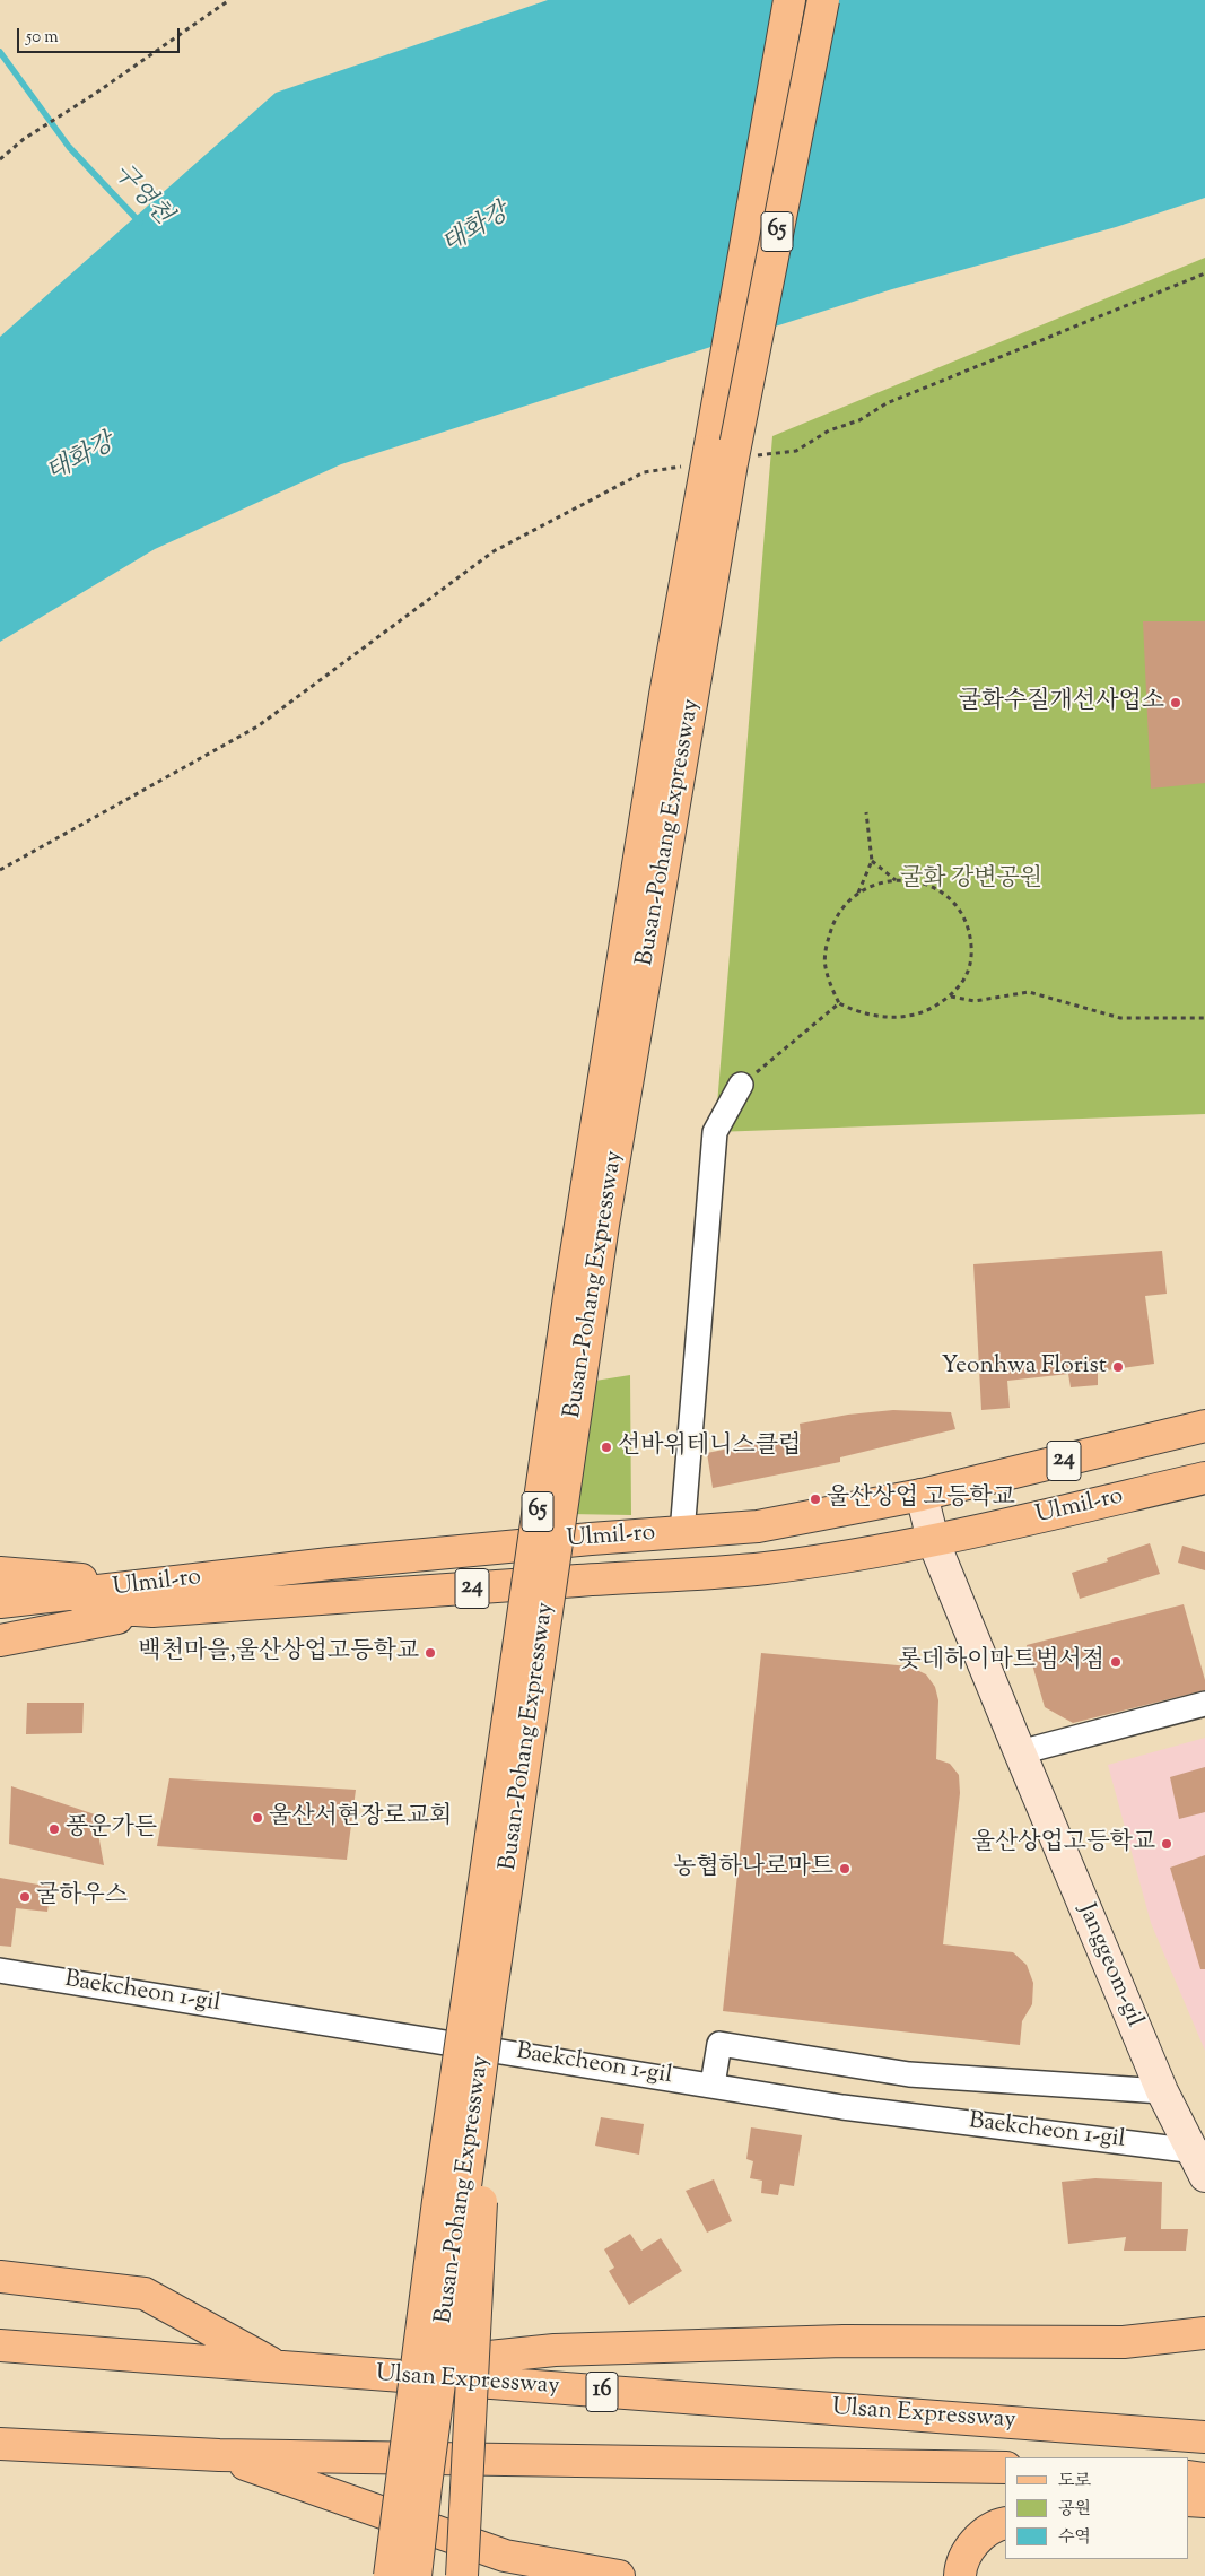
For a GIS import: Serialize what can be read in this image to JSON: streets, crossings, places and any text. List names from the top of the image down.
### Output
{
  "streets": {
    "main road": [
      "65",
      "Busan-Pohang Expressway",
      "24",
      "Ulmil-ro",
      "Janggeom-gil",
      "Ulsan Expressway",
      "16"
    ],
    "street": ["Baekcheon 1-gil"]
  },
  "crossings": [
    ["Ulmil-ro", "Janggeom-gil"],
    ["Janggeom-gil", "Baekcheon 1-gil"]
  ],
  "water": ["구영천", "태화강"],
  "parks": ["굴화 강변공원"],
  "places": [
    "굴화수질개선사업소",
    "Yeonhwa Florist",
    "선바위테니스클럽",
    "울산상업 고등학교",
    "백천마을,울산상업고등학교",
    "롯데하이마트범서점",
    "울산서현장로교회",
    "풍운가든",
    "울산상업고등학교",
    "농협하나로마트",
    "굴하우스"
  ],
  "legend": ["도로", "공원", "수역"],
  "scale_bar": "50 m"
}
